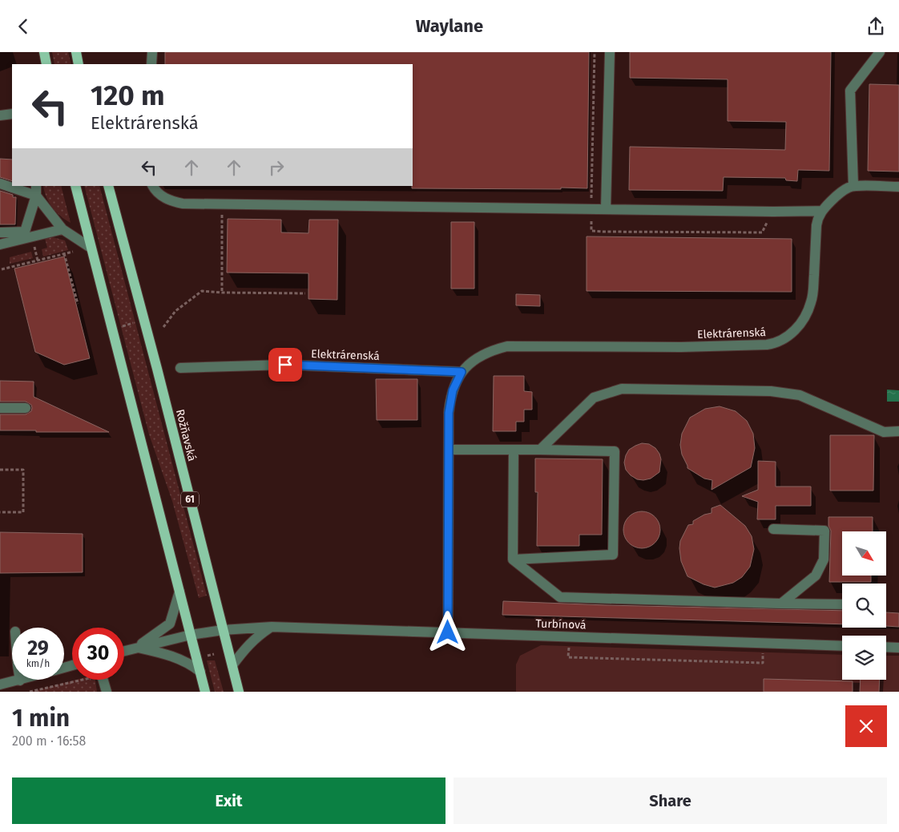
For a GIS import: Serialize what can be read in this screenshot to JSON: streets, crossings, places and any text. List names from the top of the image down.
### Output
{
  "streets": {
    "main road": ["Rožňavská", "61"],
    "street": ["Elektrárenská", "Turbínová"]
  },
  "crossings": [
    ["Elektrárenská", "Turbínová"],
    ["Rožňavská", "Turbínová"]
  ],
  "north": "bottom right",
  "page": {
    "header": "Waylane",
    "turn": ["120 m", "Elektrárenská"],
    "speed": "29 km/h",
    "limit": "30",
    "heading": ["1 min", "200 m · 16:58"],
    "buttons": ["Exit", "Share"]
  }
}
